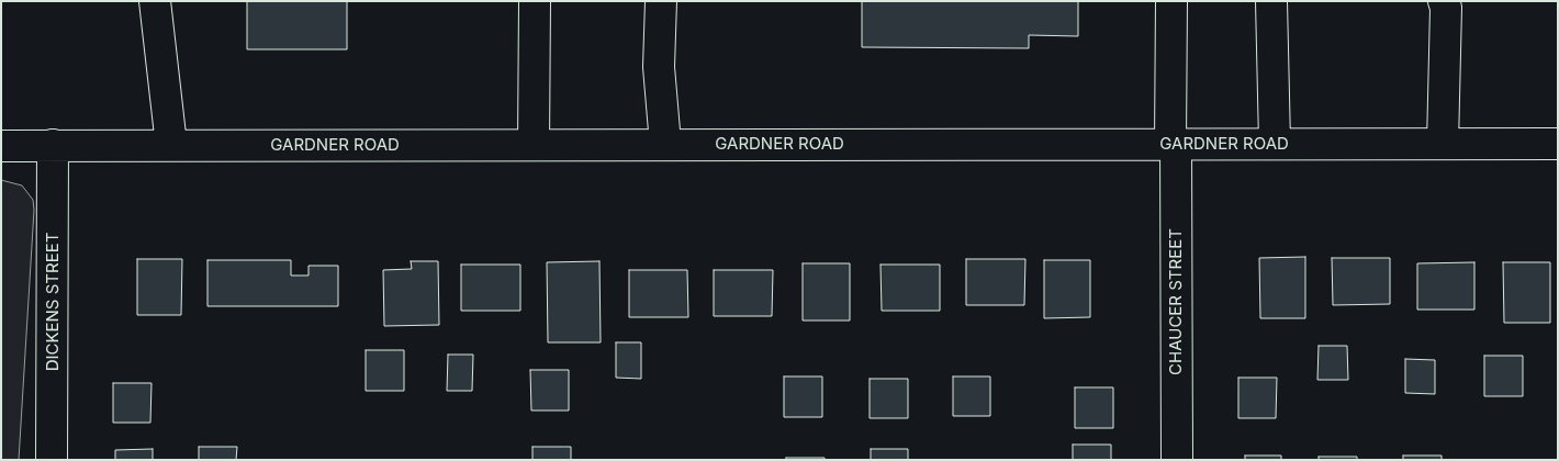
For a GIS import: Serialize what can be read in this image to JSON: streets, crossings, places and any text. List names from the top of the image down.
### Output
{
  "streets": {
    "street": ["GARDNER ROAD", "DICKENS STREET", "CHAUCER STREET"]
  },
  "crossings": [
    ["GARDNER ROAD", "DICKENS STREET"],
    ["GARDNER ROAD", "CHAUCER STREET"]
  ]
}
